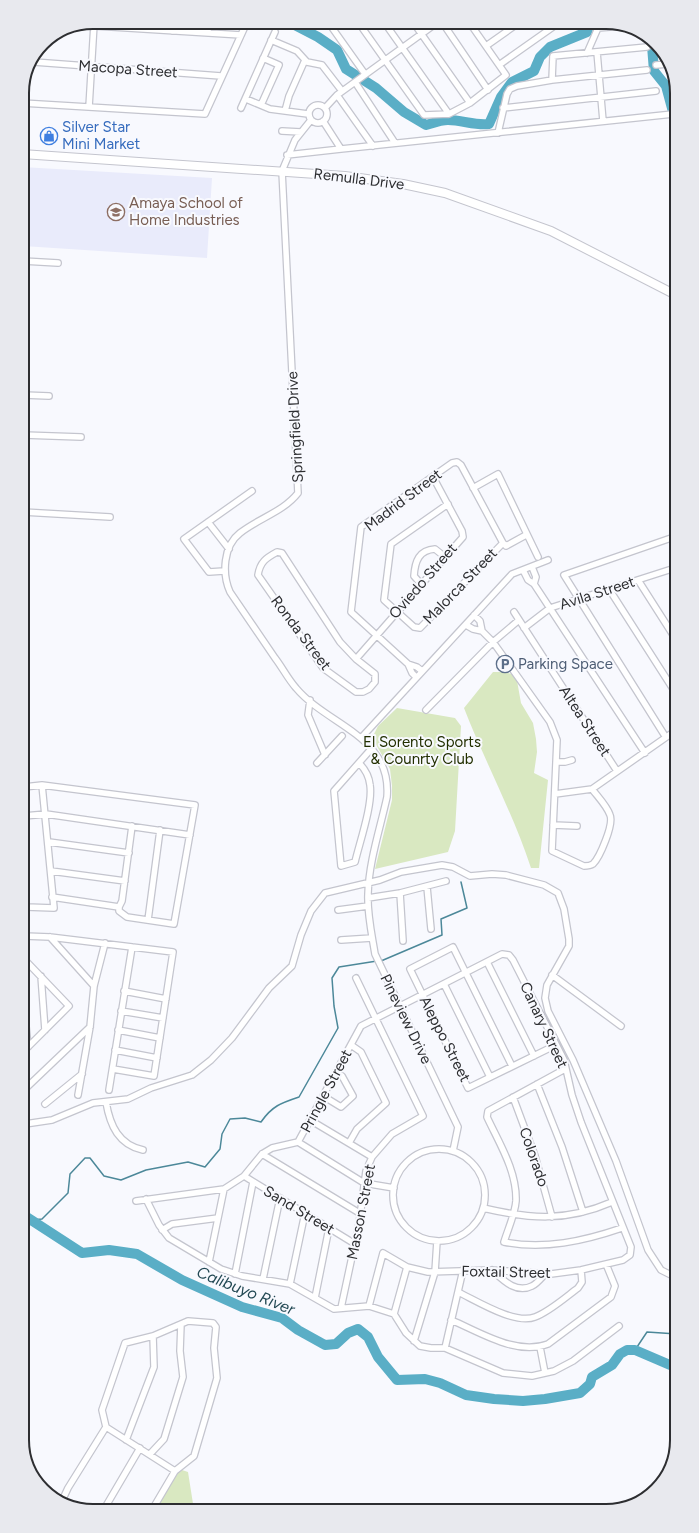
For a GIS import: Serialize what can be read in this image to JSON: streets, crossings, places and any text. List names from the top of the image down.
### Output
{
  "streets": {
    "main road": ["Remulla Drive"],
    "street": [
      "Macopa Street",
      "Springfield Drive",
      "Madrid Street",
      "Oviedo Street",
      "Malorca Street",
      "Avila Street",
      "Ronda Street",
      "Altea Street",
      "Pineview Drive",
      "Canary Street",
      "Aleppo Street",
      "Pringle Street",
      "Colorado",
      "Sand Street",
      "Masson Street",
      "Foxtail Street"
    ]
  },
  "crossings": [
    ["Remulla Drive", "Springfield Drive"],
    ["Springfield Drive", "Pineview Drive"],
    ["Madrid Street", "Oviedo Street"],
    ["Oviedo Street", "Malorca Street"],
    ["Oviedo Street", "Ronda Street"],
    ["Avila Street", "Altea Street"],
    ["Pineview Drive", "Canary Street"],
    ["Pineview Drive", "Pringle Street"],
    ["Canary Street", "Aleppo Street"],
    ["Canary Street", "Pringle Street"],
    ["Canary Street", "Foxtail Street"],
    ["Pringle Street", "Sand Street"],
    ["Pringle Street", "Masson Street"],
    ["Sand Street", "Masson Street"]
  ],
  "water": ["Calibuyo River"],
  "parks": ["El Sorento Sports & Counrty Club"],
  "places": {
    "shop": ["Silver Star Mini Market"],
    "school or university": ["Amaya School of Home Industries"],
    "parking": ["Parking Space"]
  }
}
